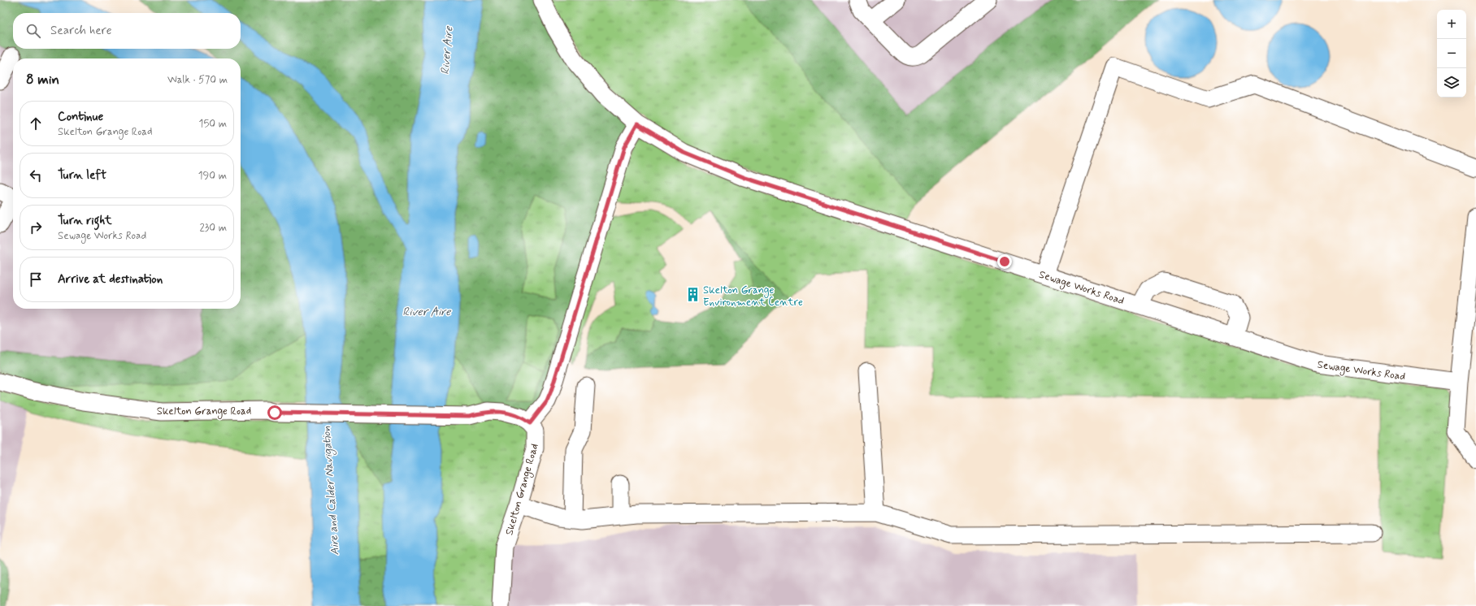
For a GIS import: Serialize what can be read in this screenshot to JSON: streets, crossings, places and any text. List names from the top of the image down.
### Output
{
  "streets": {
    "lane": ["Sewage Works Road", "Skelton Grange Road"]
  },
  "water": ["River Aire", "Aire and Calder Navigation"],
  "places": {
    "building": ["Skelton Grange Environment Centre"]
  },
  "page": {
    "map_buttons": ["+", "−"],
    "search": "Search here",
    "heading": ["8 min", "Walk · 570 m"],
    "list": [
      ["Continue", "Skelton Grange Road", "150 m"],
      ["Turn left", "190 m"],
      ["Turn right", "Sewage Works Road", "230 m"],
      "Arrive at destination"
    ]
  }
}
